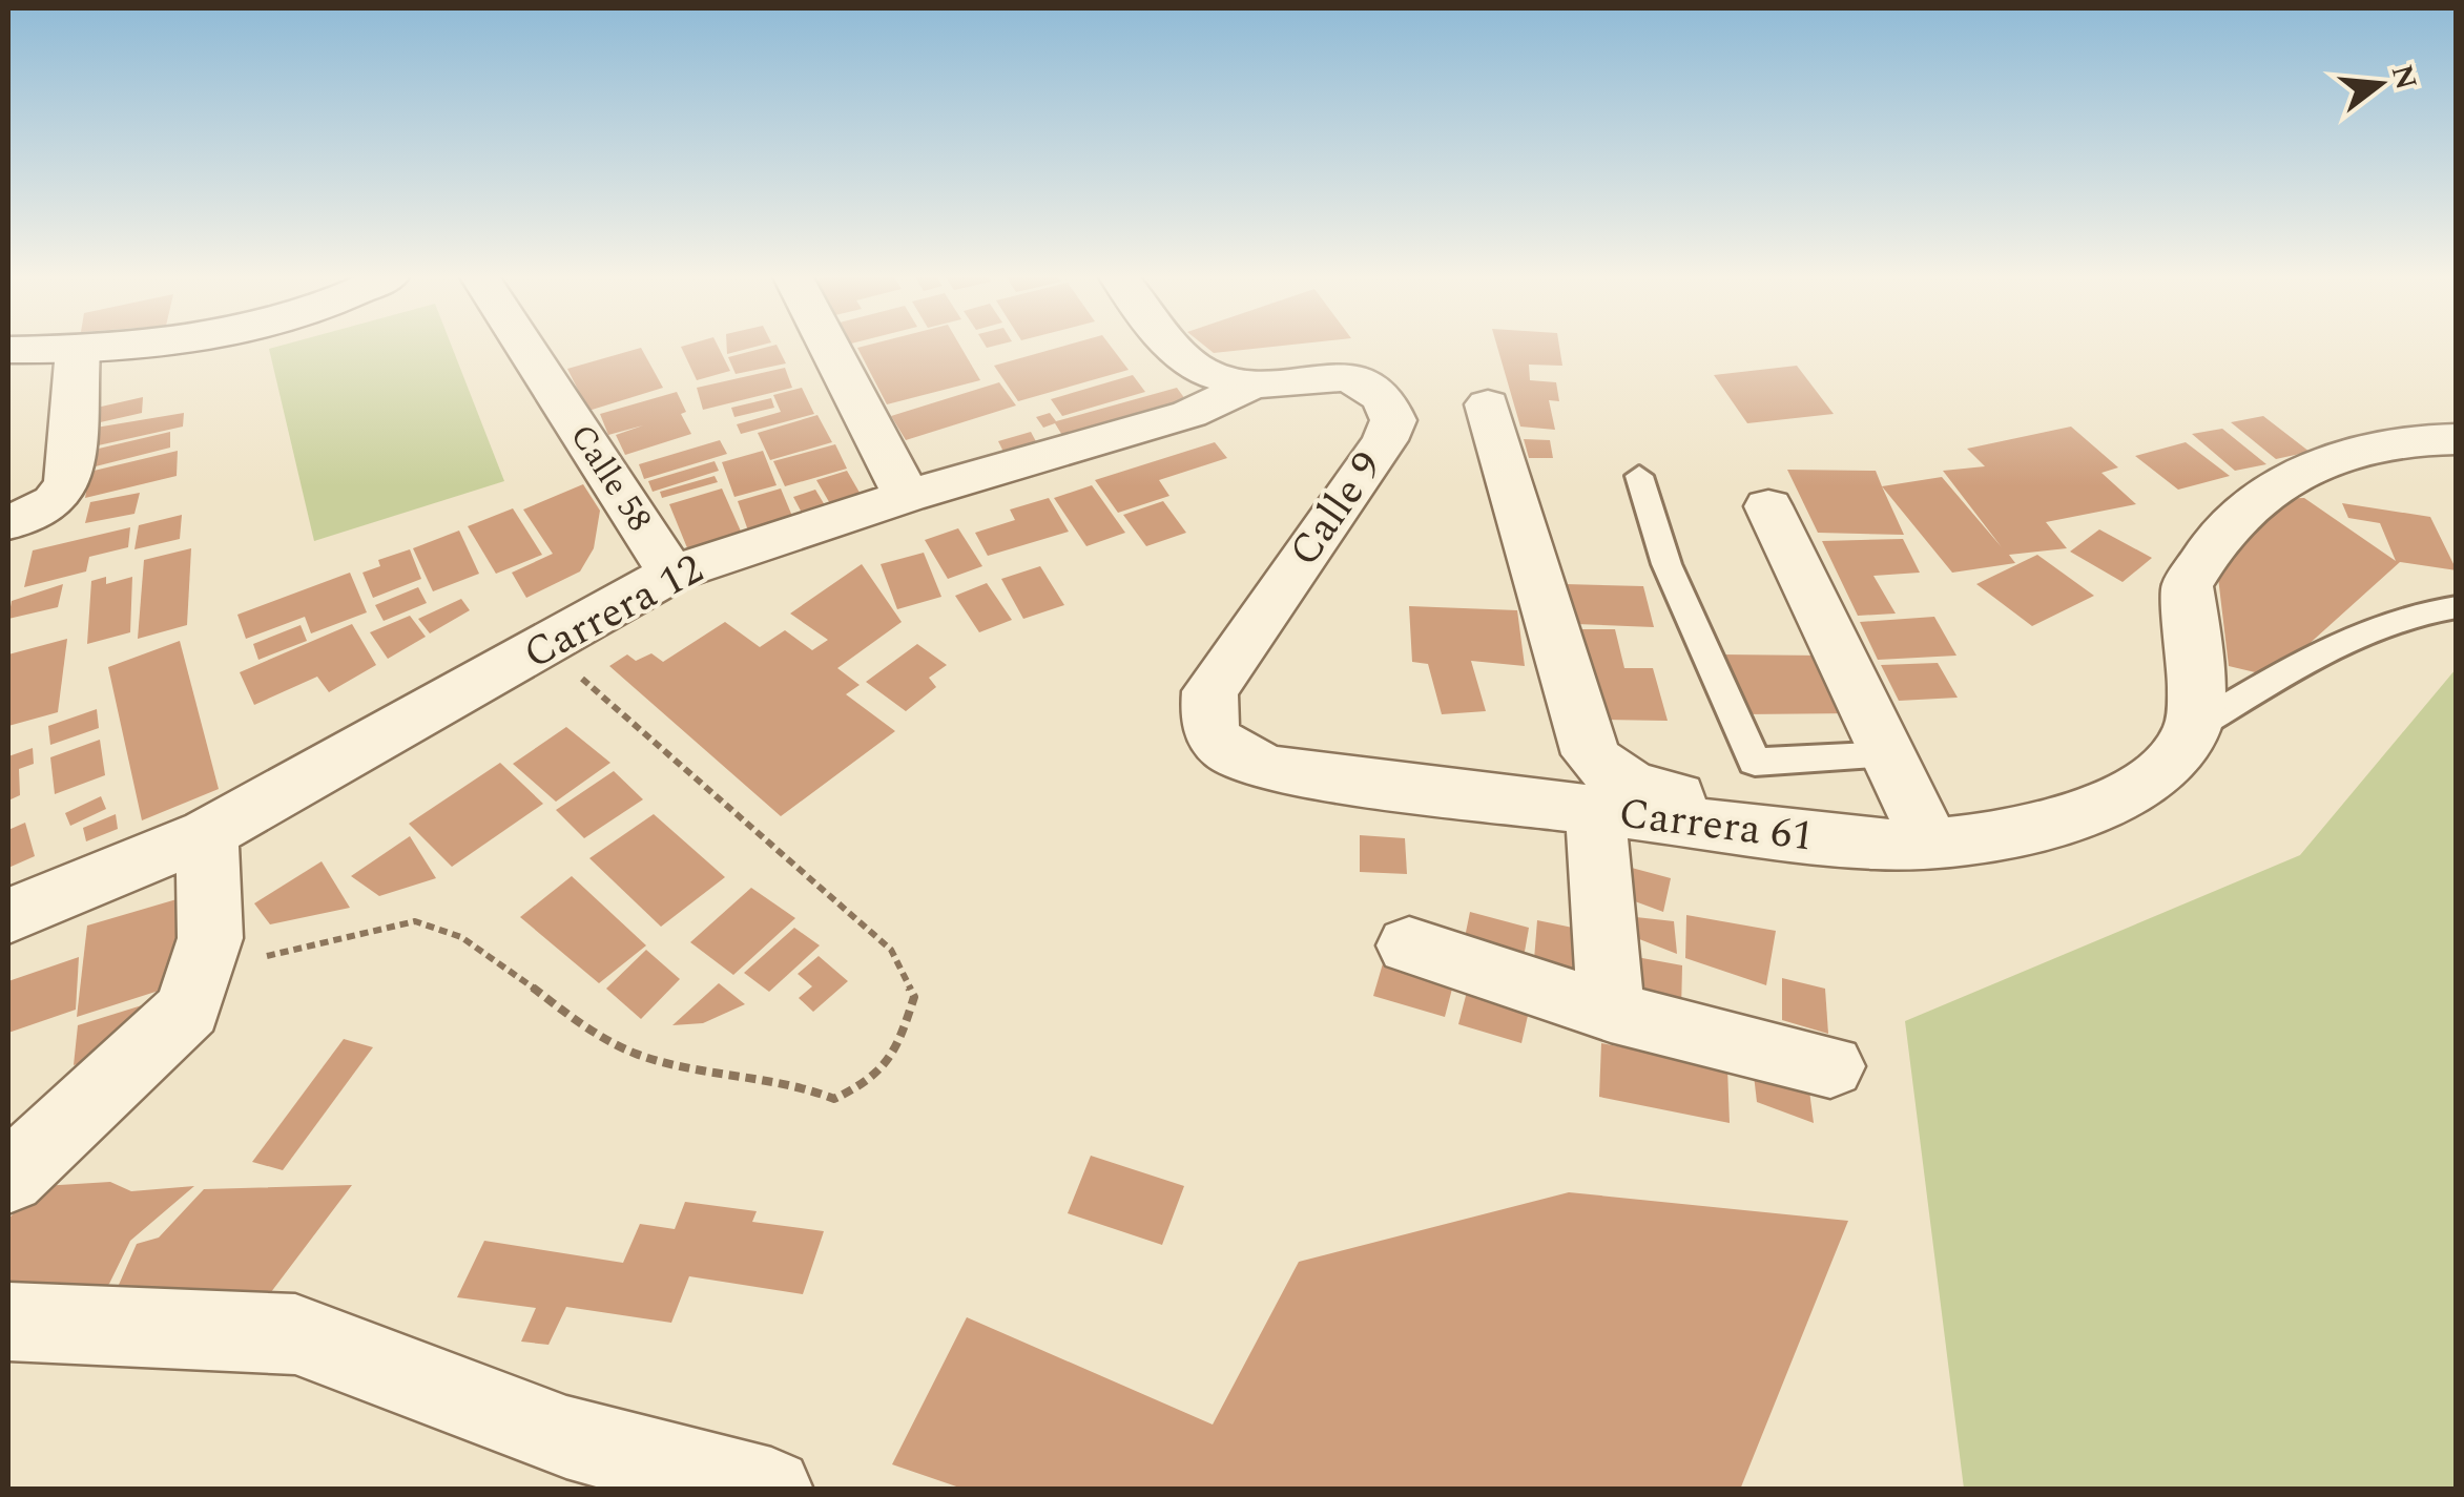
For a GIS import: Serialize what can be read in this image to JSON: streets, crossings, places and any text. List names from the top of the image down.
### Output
{
  "streets": {
    "street": [
      "Calle 58",
      "Calle 9",
      "Carrera 12",
      "Carrera 61"
    ]
  },
  "crossings": [
    ["Calle 58", "Carrera 12"],
    ["Calle 9", "Carrera 12"],
    ["Calle 9", "Carrera 61"]
  ],
  "north": "right"
}
